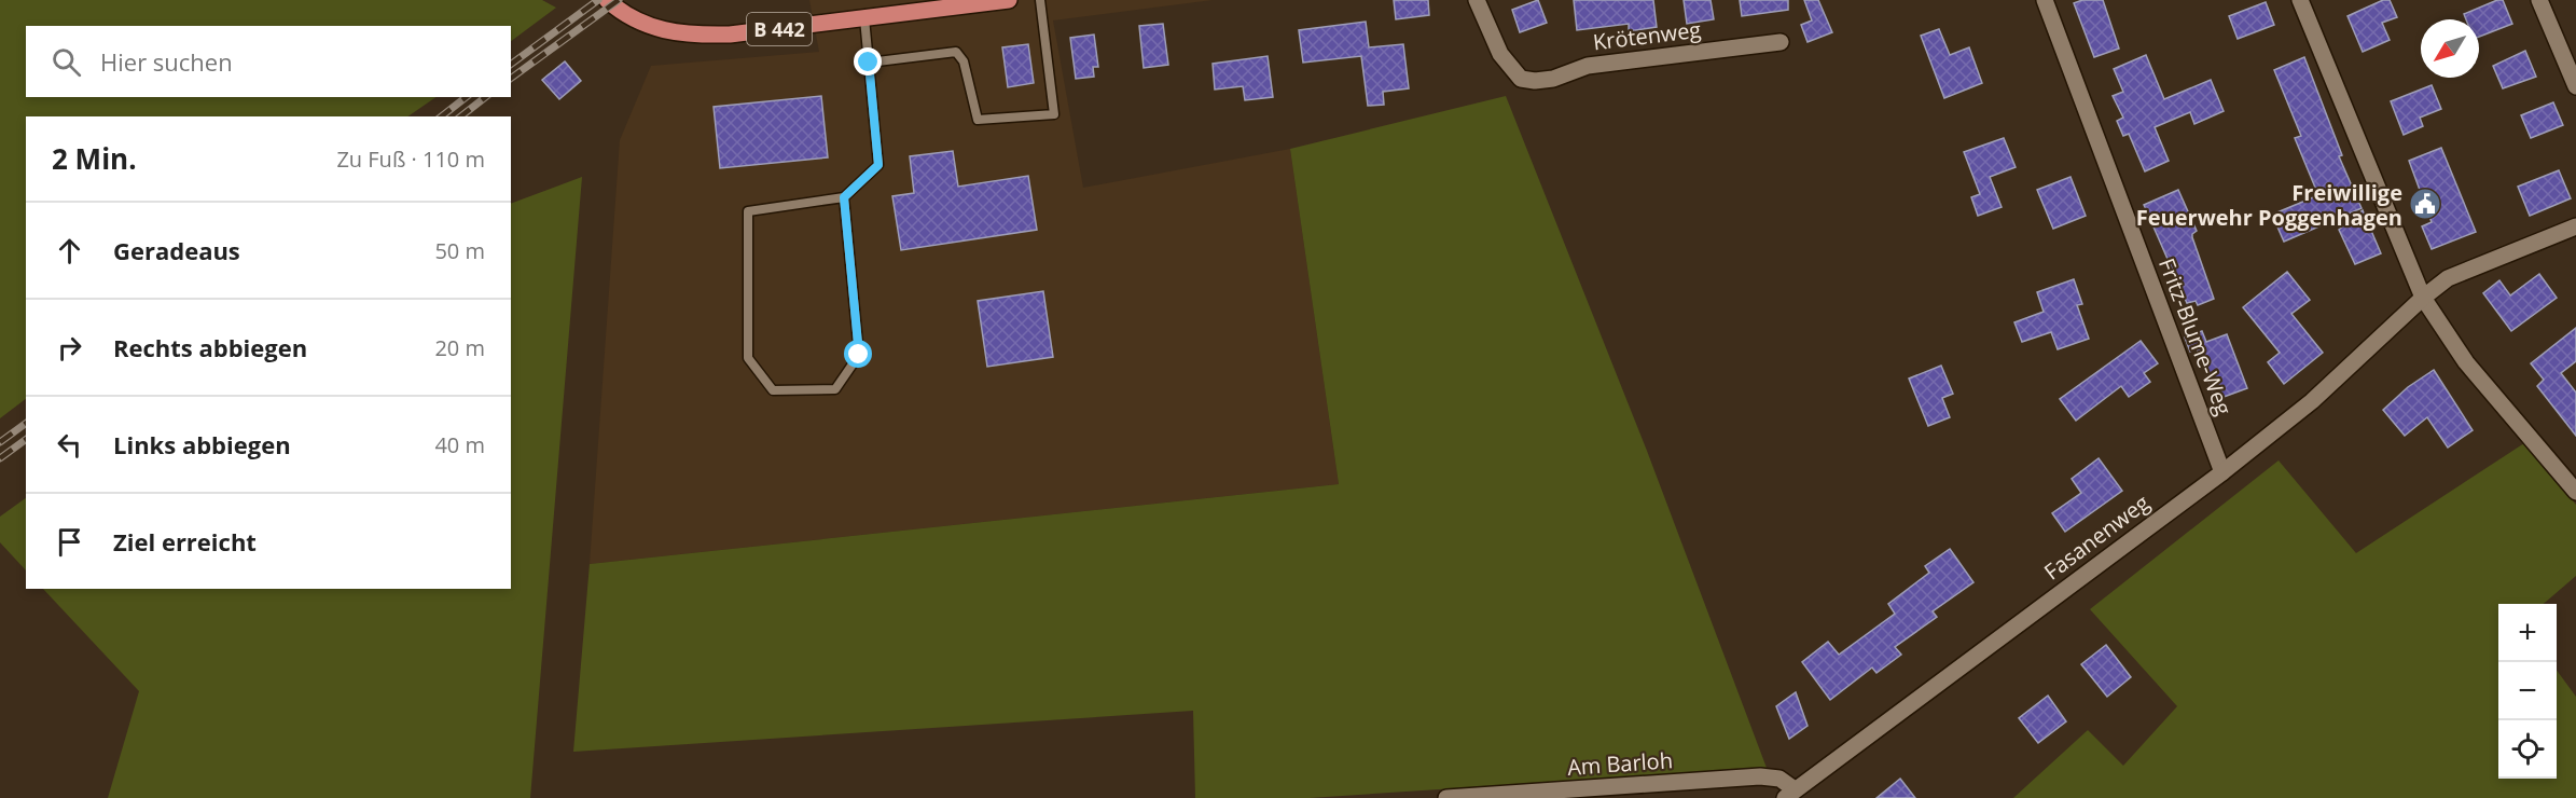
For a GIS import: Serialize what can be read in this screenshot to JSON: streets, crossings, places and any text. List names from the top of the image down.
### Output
{
  "streets": {
    "main road": ["B 442"],
    "street": [
      "Krötenweg",
      "Fritz-Blume-Weg",
      "Fasanenweg",
      "Am Barloh"
    ]
  },
  "crossings": [
    ["Fritz-Blume-Weg", "Fasanenweg"],
    ["Fasanenweg", "Am Barloh"]
  ],
  "places": {
    "public building": ["Freiwillige Feuerwehr Poggenhagen"]
  },
  "north": "bottom left",
  "page": {
    "search": "Hier suchen",
    "heading": ["2 Min.", "Zu Fuß · 110 m"],
    "list": [
      ["Geradeaus", "50 m"],
      ["Rechts abbiegen", "20 m"],
      ["Links abbiegen", "40 m"],
      "Ziel erreicht"
    ],
    "map_buttons": ["+", "−"]
  }
}
